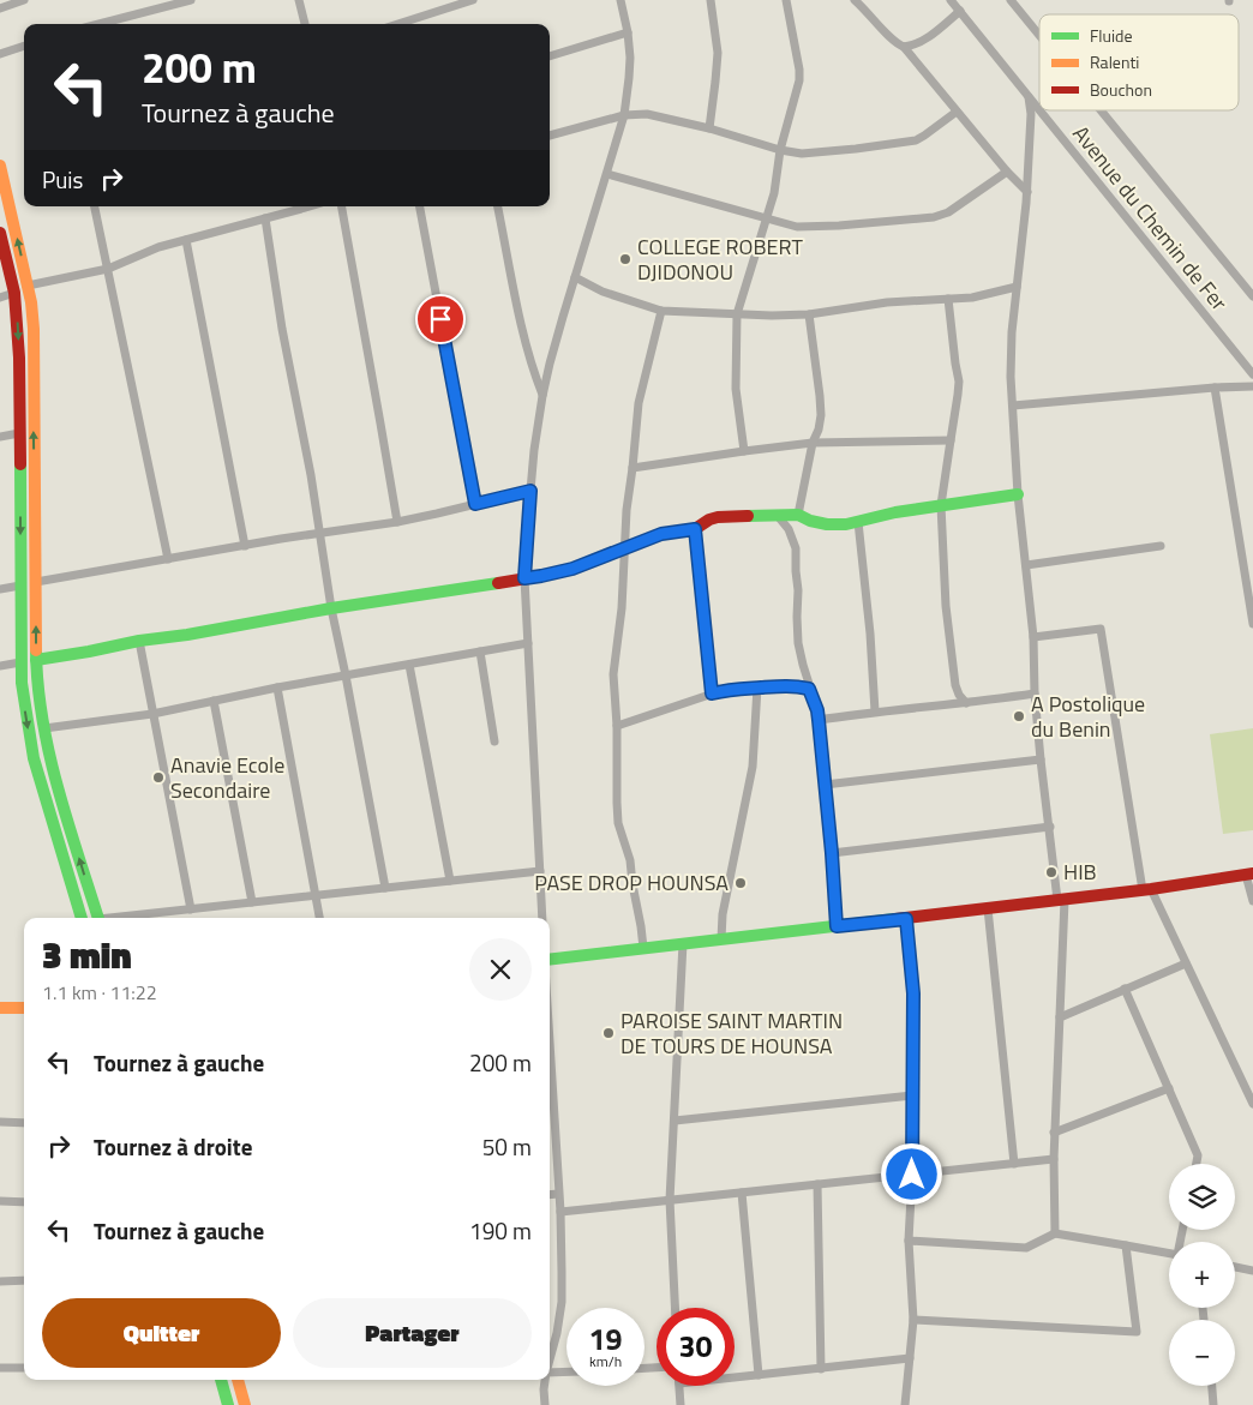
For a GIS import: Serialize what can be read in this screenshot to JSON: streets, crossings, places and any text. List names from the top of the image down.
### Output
{
  "streets": {
    "street": ["Avenue du Chemin de Fer"]
  },
  "places": [
    "COLLEGE ROBERT DJIDONOU",
    "A Postolique du Benin",
    "Anavie Ecole Secondaire",
    "HIB",
    "PASE DROP HOUNSA",
    "PAROISE SAINT MARTIN DE TOURS DE HOUNSA"
  ],
  "legend": ["Fluide", "Ralenti", "Bouchon"],
  "page": {
    "turn": ["200 m", "Tournez à gauche"],
    "then": "Puis",
    "heading": ["3 min", "1.1 km · 11:22"],
    "list": [
      {
        "name": "Tournez à gauche",
        "value": "200 m"
      },
      {
        "name": "Tournez à droite",
        "value": "50 m"
      },
      {
        "name": "Tournez à gauche",
        "value": "190 m"
      }
    ],
    "map_buttons": ["+", "−"],
    "buttons": ["Quitter", "Partager"],
    "speed": "19 km/h",
    "limit": "30"
  }
}
